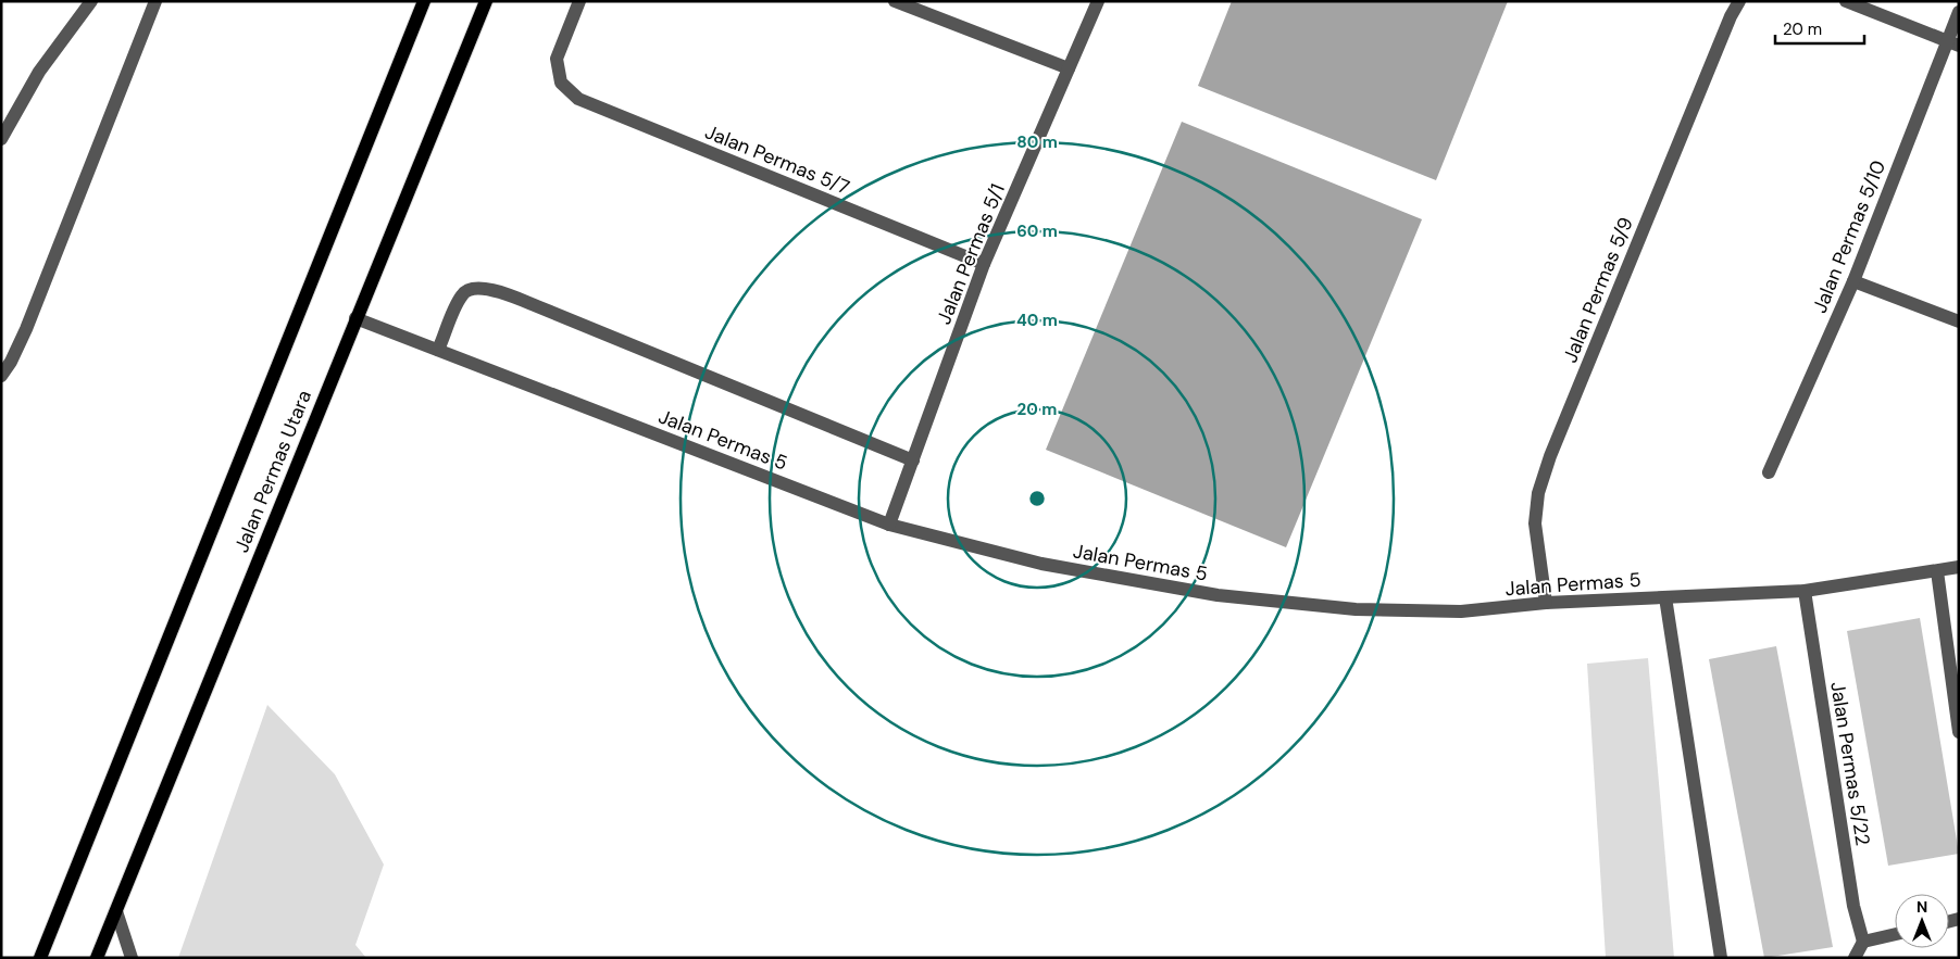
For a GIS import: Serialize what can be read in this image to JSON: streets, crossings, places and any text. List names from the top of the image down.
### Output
{
  "streets": {
    "main road": ["Jalan Permas Utara"],
    "street": [
      "Jalan Permas 5/7",
      "Jalan Permas 5/10",
      "Jalan Permas 5/1",
      "Jalan Permas 5/9",
      "Jalan Permas 5",
      "Jalan Permas 5/22"
    ]
  },
  "crossings": [
    ["Jalan Permas 5/7", "Jalan Permas 5/1"],
    ["Jalan Permas 5/1", "Jalan Permas 5"],
    ["Jalan Permas 5/9", "Jalan Permas 5"],
    ["Jalan Permas 5", "Jalan Permas Utara"],
    ["Jalan Permas 5", "Jalan Permas 5/22"]
  ],
  "scale_bar": "20 m",
  "north": "top",
  "rings": [
    "80 m",
    "60 m",
    "40 m",
    "20 m"
  ]
}
